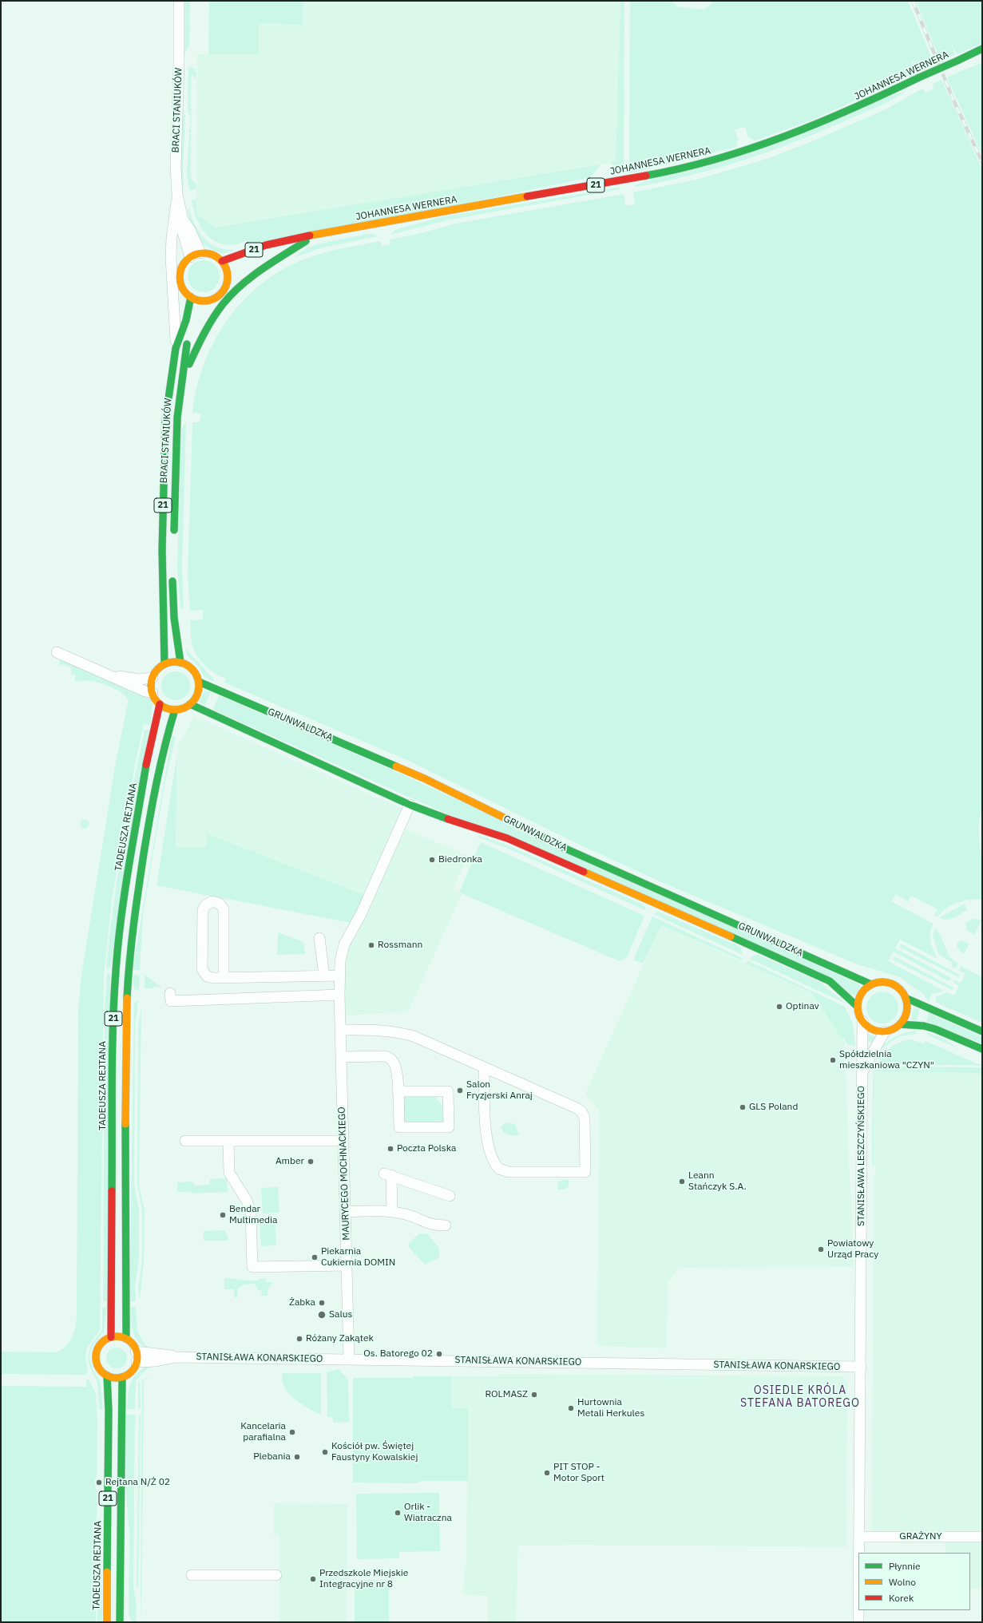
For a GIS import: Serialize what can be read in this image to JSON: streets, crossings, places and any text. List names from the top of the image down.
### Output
{
  "streets": {
    "main road": [
      "JOHANNESA WERNERA",
      "BRACI STANIUKÓW",
      "21",
      "GRUNWALDZKA",
      "TADEUSZA REJTANA"
    ],
    "street": [
      "STANISŁAWA LESZCZYŃSKIEGO",
      "MAURYCEGO MOCHNACKIEGO",
      "STANISŁAWA KONARSKIEGO",
      "GRAŻYNY"
    ]
  },
  "crossings": [
    ["JOHANNESA WERNERA", "BRACI STANIUKÓW"],
    ["JOHANNESA WERNERA", "21"],
    ["BRACI STANIUKÓW", "21"],
    ["BRACI STANIUKÓW", "GRUNWALDZKA"],
    ["BRACI STANIUKÓW", "TADEUSZA REJTANA"],
    ["21", "GRUNWALDZKA"],
    ["21", "TADEUSZA REJTANA"],
    ["21", "STANISŁAWA KONARSKIEGO"],
    ["GRUNWALDZKA", "TADEUSZA REJTANA"],
    ["GRUNWALDZKA", "STANISŁAWA LESZCZYŃSKIEGO"],
    ["GRUNWALDZKA", "MAURYCEGO MOCHNACKIEGO"],
    ["TADEUSZA REJTANA", "STANISŁAWA KONARSKIEGO"],
    ["STANISŁAWA LESZCZYŃSKIEGO", "STANISŁAWA KONARSKIEGO"],
    ["STANISŁAWA LESZCZYŃSKIEGO", "GRAŻYNY"],
    ["MAURYCEGO MOCHNACKIEGO", "STANISŁAWA KONARSKIEGO"]
  ],
  "districts": ["OSIEDLE KRÓLA STEFANA BATOREGO"],
  "places": [
    "Biedronka",
    "Rossmann",
    "Optinav",
    "Spółdzielnia mieszkaniowa \"CZYN\"",
    "Salon Fryzjerski Anraj",
    "GLS Poland",
    "Poczta Polska",
    "Amber",
    "Leann Stańczyk S.A.",
    "Bendar Multimedia",
    "Powiatowy Urząd Pracy",
    "Piekarnia Cukiernia DOMIN",
    "Żabka",
    "Salus",
    "Różany Zakątek",
    "Os. Batorego 02",
    "ROLMASZ",
    "Hurtownia Metali Herkules",
    "Kancelaria parafialna",
    "Kościół pw. Świętej Faustyny Kowalskiej",
    "Plebania",
    "PIT STOP - Motor Sport",
    "Rejtana N/Ż 02",
    "Orlik - Wiatraczna",
    "Przedszkole Miejskie Integracyjne nr 8"
  ],
  "legend": ["Płynnie", "Wolno", "Korek"]
}
